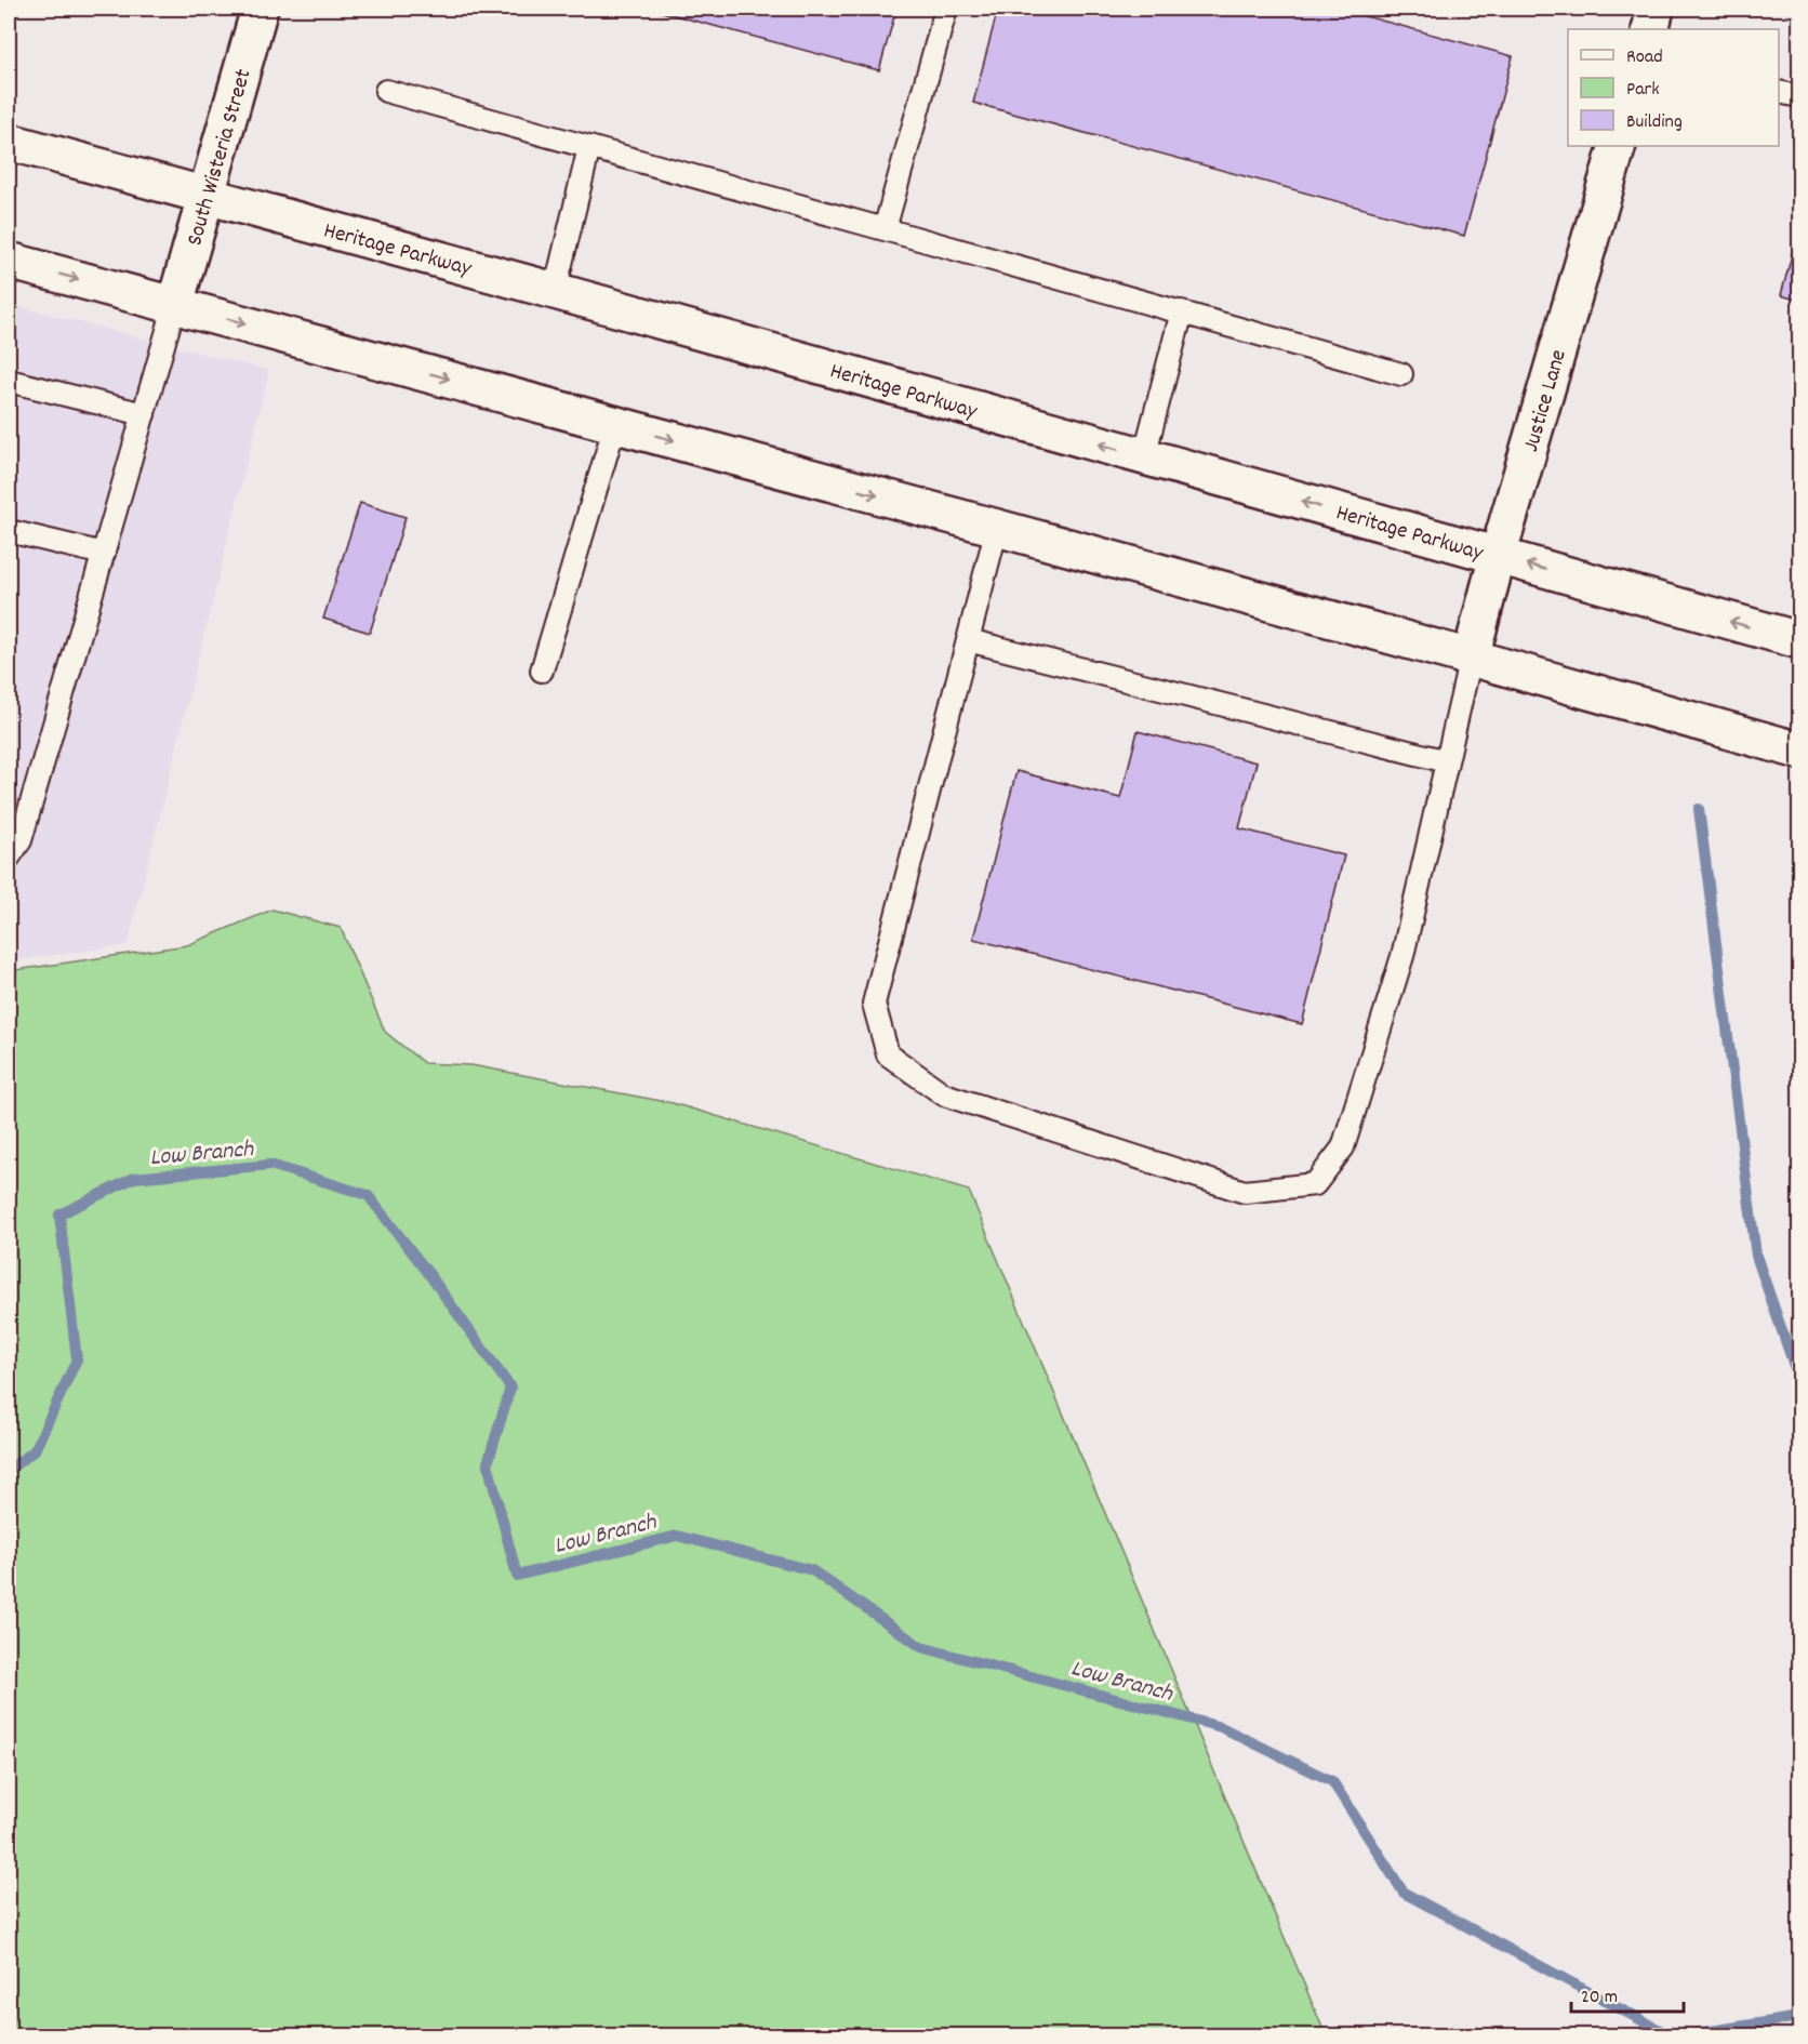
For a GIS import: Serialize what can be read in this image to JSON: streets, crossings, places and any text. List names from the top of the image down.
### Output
{
  "streets": {
    "main road": ["South Wisteria Street", "Heritage Parkway", "Justice Lane"]
  },
  "crossings": [
    ["South Wisteria Street", "Heritage Parkway"],
    ["Heritage Parkway", "Justice Lane"]
  ],
  "water": ["Low Branch"],
  "legend": ["Road", "Park", "Building"],
  "scale_bar": "20 m"
}
